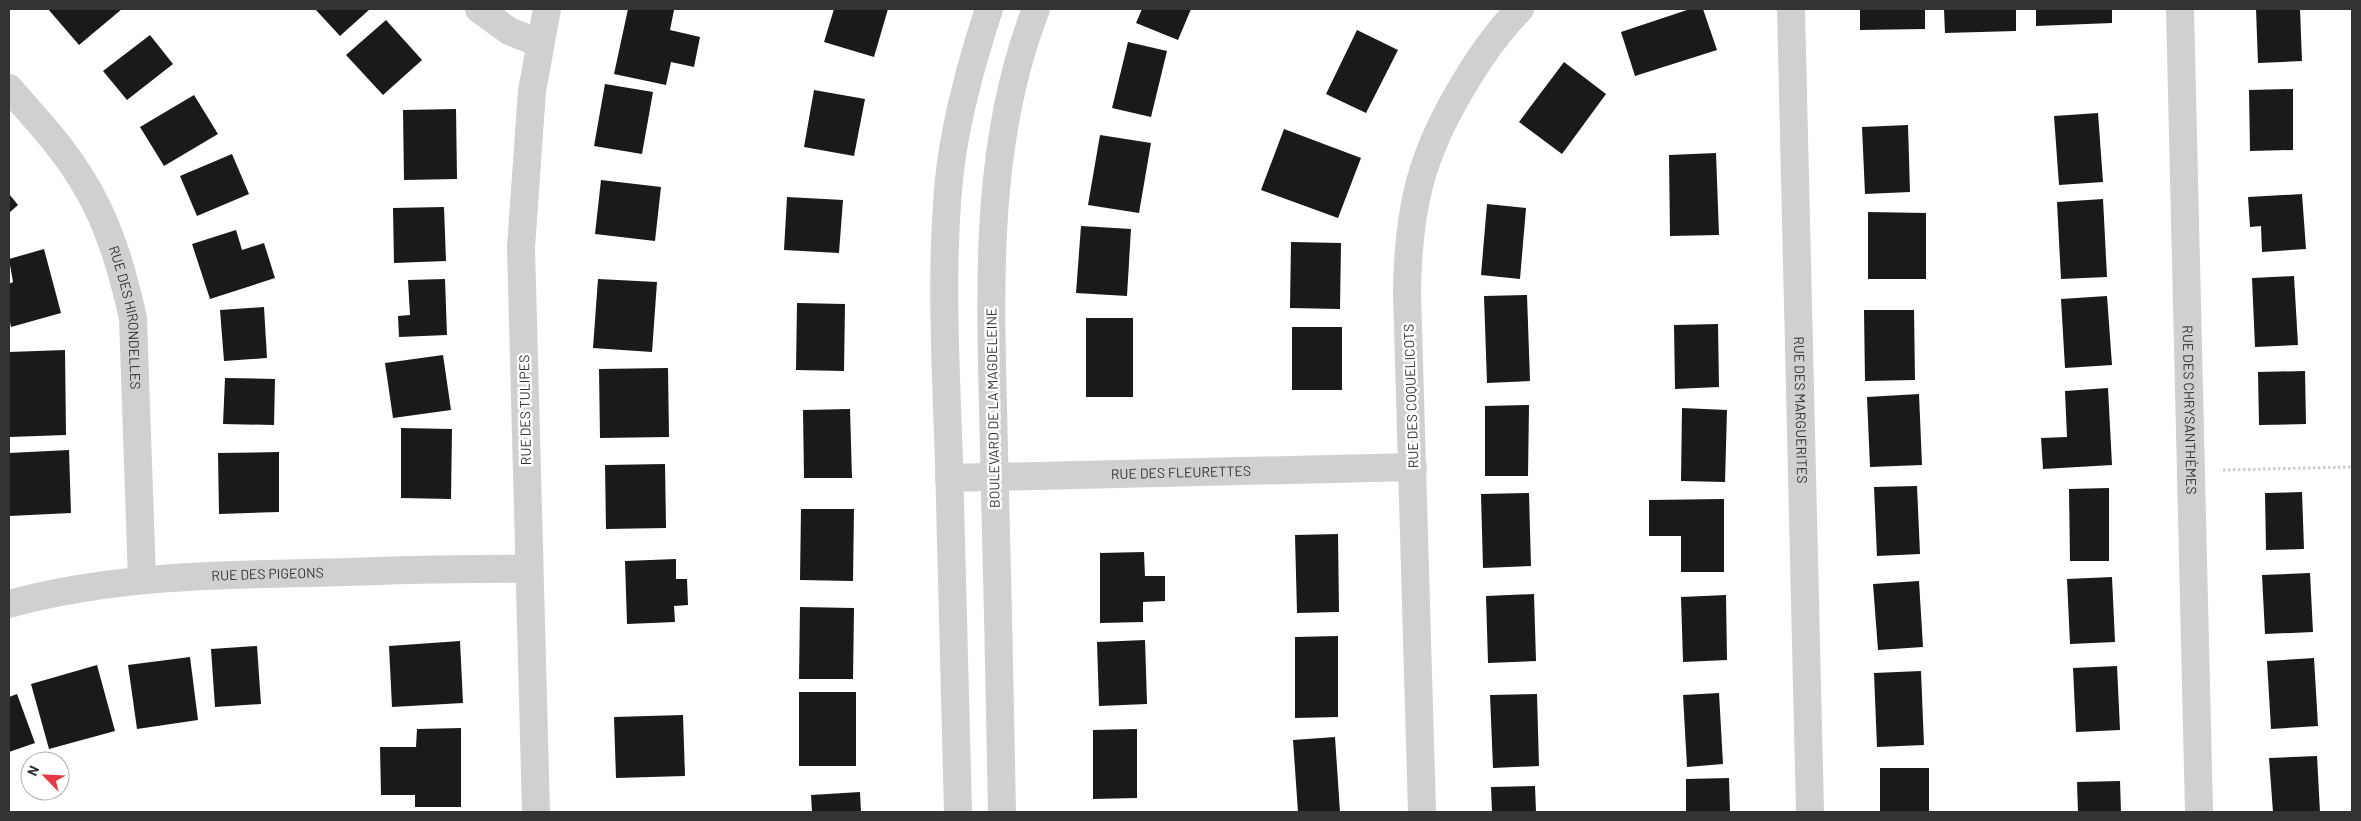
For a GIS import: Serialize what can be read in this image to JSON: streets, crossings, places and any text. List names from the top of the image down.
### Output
{
  "streets": {
    "street": [
      "RUE DES HIRONDELLES",
      "RUE DES COQUELICOTS",
      "BOULEVARD DE LA MAGDELEINE",
      "RUE DES TULIPES",
      "RUE DES MARGUERITES",
      "RUE DES CHRYSANTHÈMES",
      "RUE DES FLEURETTES",
      "RUE DES PIGEONS"
    ]
  },
  "crossings": [
    ["RUE DES HIRONDELLES", "RUE DES PIGEONS"],
    ["RUE DES COQUELICOTS", "RUE DES FLEURETTES"],
    ["BOULEVARD DE LA MAGDELEINE", "RUE DES FLEURETTES"],
    ["RUE DES TULIPES", "RUE DES PIGEONS"]
  ],
  "north": "top left"
}
